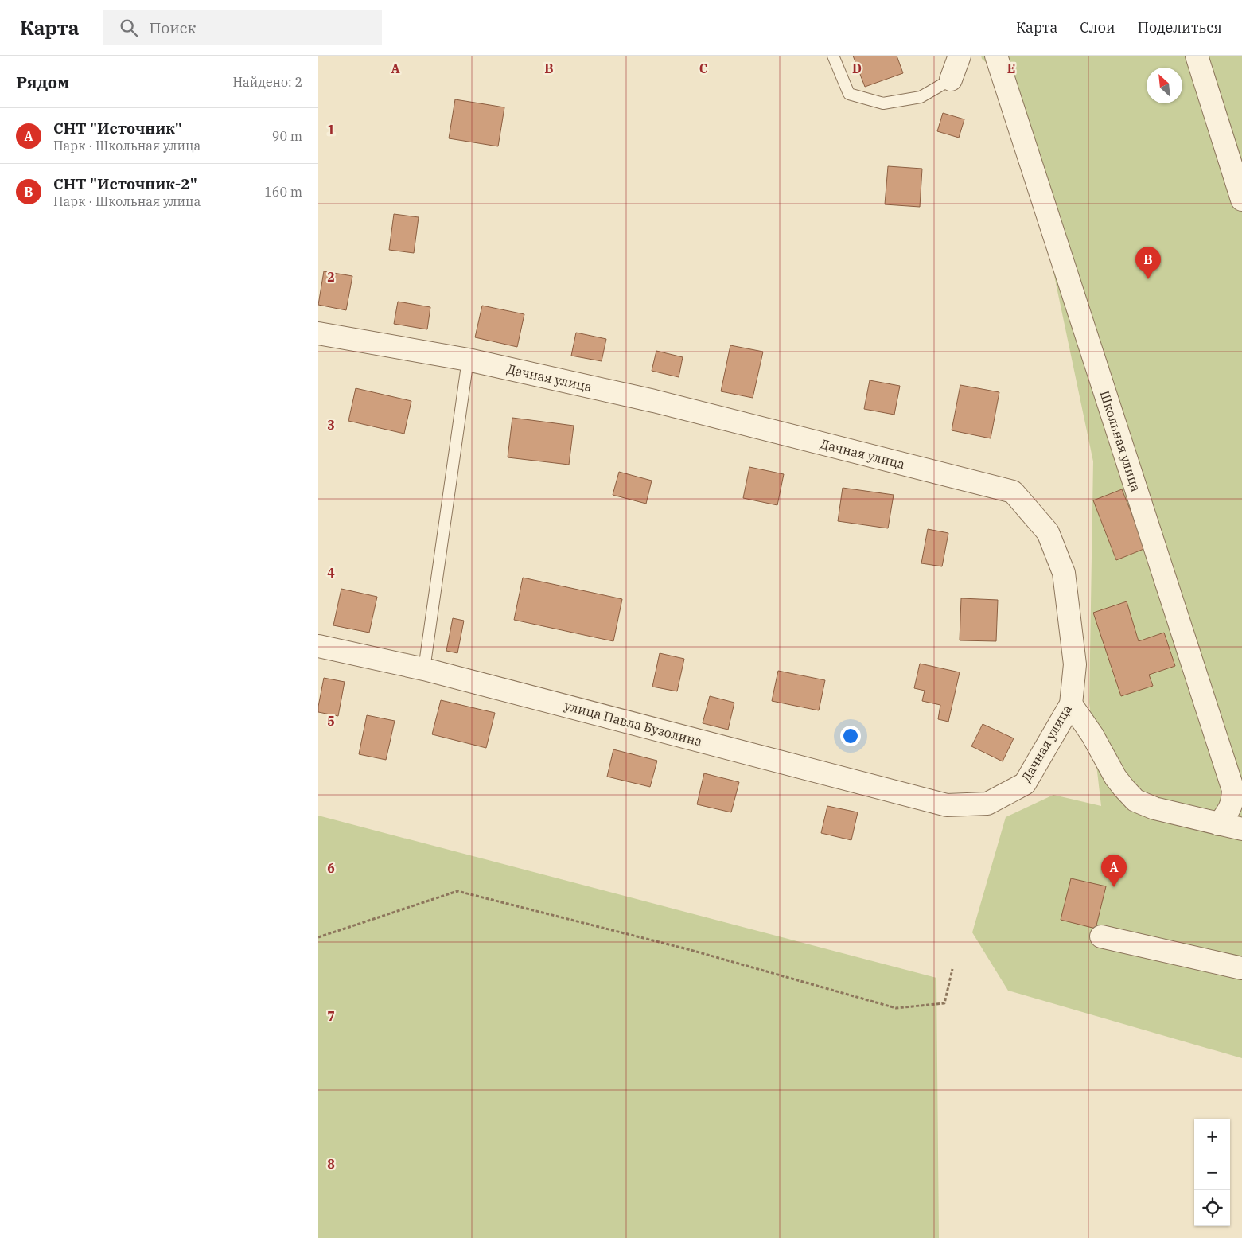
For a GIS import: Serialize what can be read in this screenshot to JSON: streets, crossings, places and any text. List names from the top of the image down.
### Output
{
  "streets": {
    "street": ["Дачная улица", "Школьная улица", "улица Павла Бузолина"]
  },
  "crossings": [
    ["Дачная улица", "улица Павла Бузолина"]
  ],
  "north": "top left",
  "page": {
    "header": "Карта",
    "search": "Поиск",
    "nav": ["Карта", "Слои", "Поделиться"],
    "heading": ["Рядом", "Найдено: 2"],
    "list": [
      {
        "mark": "A",
        "name": "СНТ \"Источник\"",
        "note": "Парк · Школьная улица",
        "value": "90 m"
      },
      {
        "mark": "B",
        "name": "СНТ \"Источник-2\"",
        "note": "Парк · Школьная улица",
        "value": "160 m"
      }
    ],
    "pins": ["B", "A"],
    "map_buttons": ["+", "−"]
  },
  "grid": {
    "columns": [
      "A",
      "B",
      "C",
      "D",
      "E"
    ],
    "rows": [
      "1",
      "2",
      "3",
      "4",
      "5",
      "6",
      "7",
      "8"
    ]
  }
}
